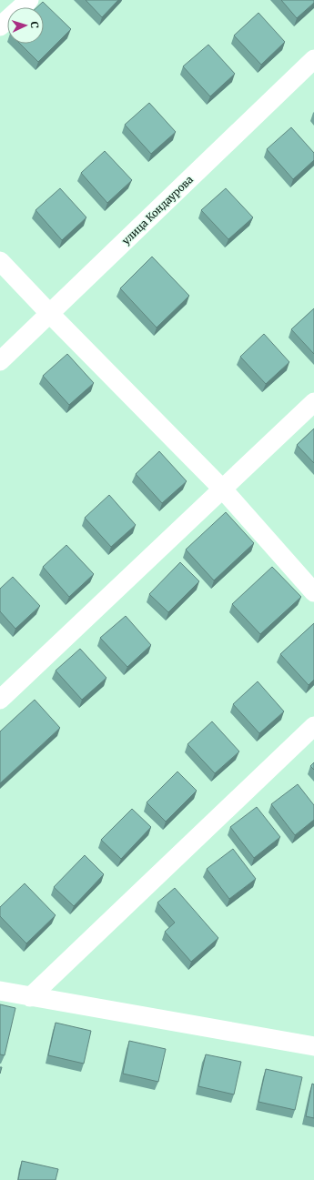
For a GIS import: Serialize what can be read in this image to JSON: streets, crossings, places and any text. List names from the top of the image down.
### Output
{
  "streets": {
    "street": ["улица Кондаурова"]
  },
  "north": "right"
}
